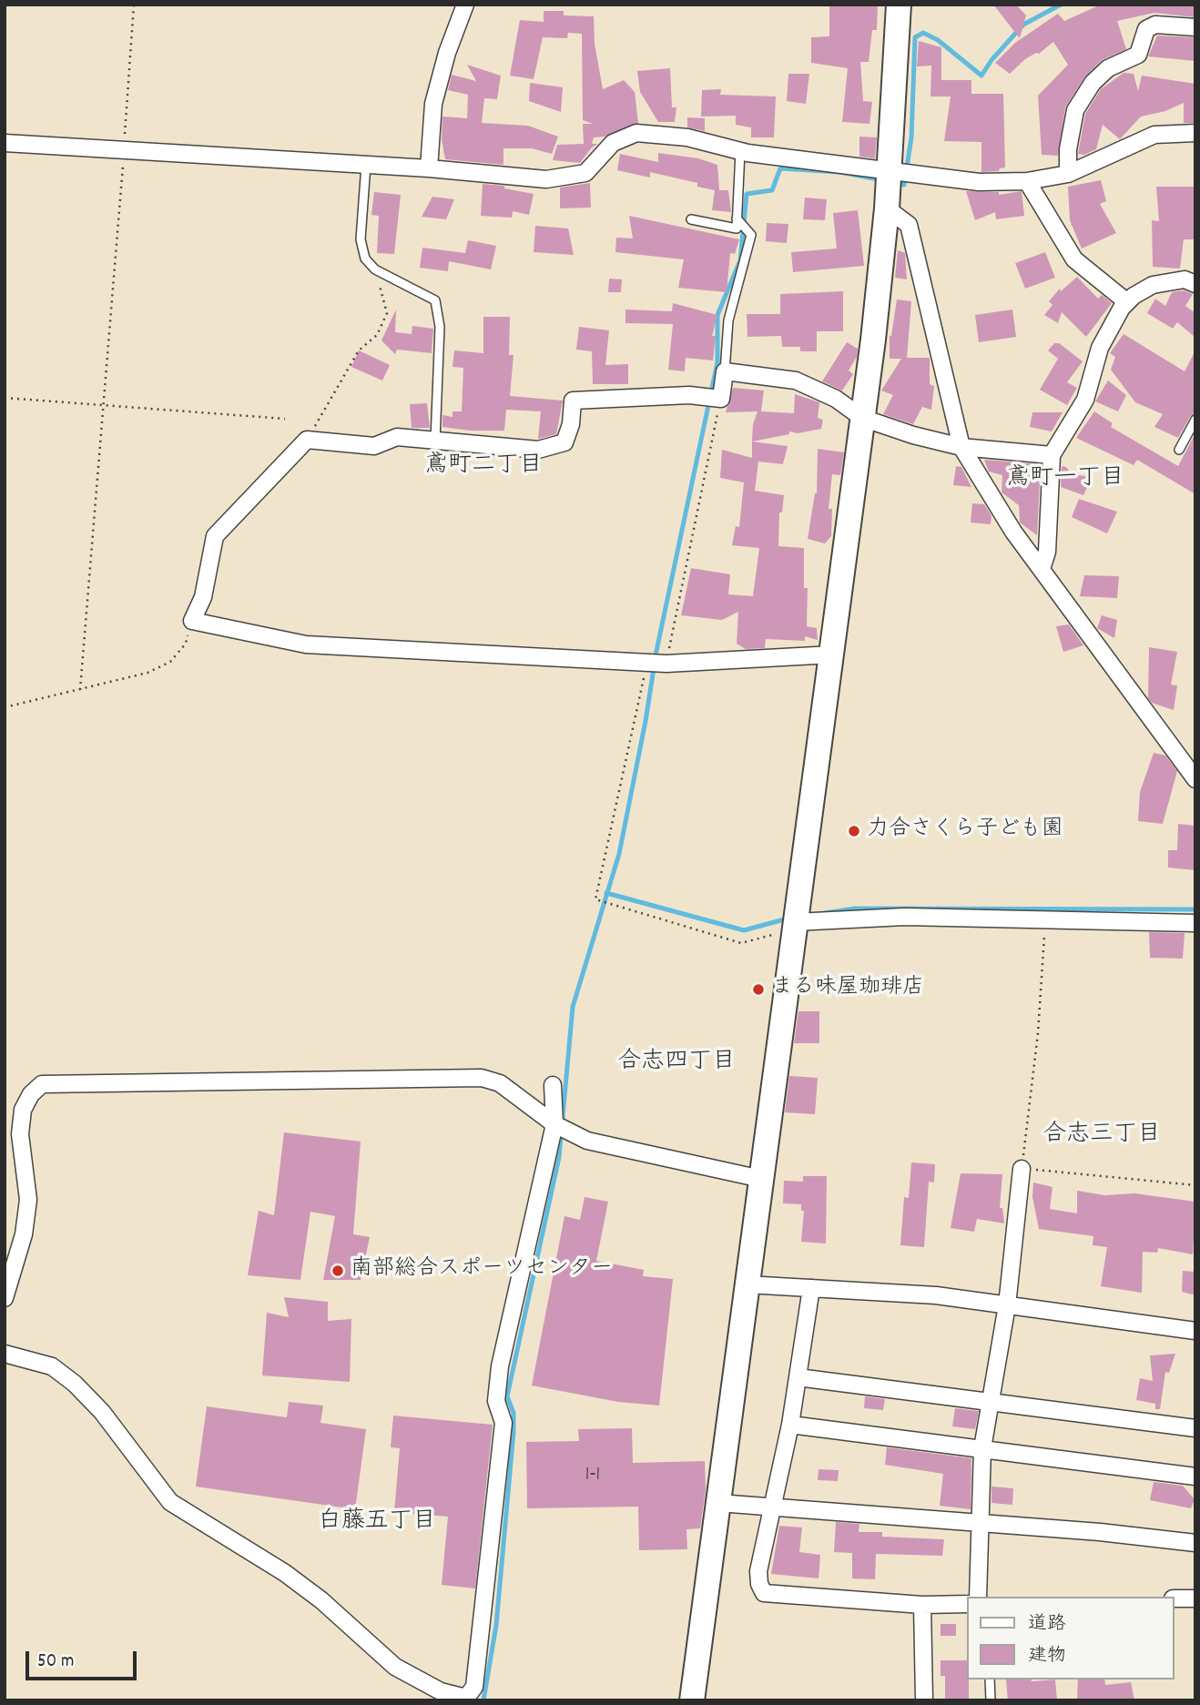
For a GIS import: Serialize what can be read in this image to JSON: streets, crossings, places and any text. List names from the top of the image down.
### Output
{
  "districts": [
    "鳶町二丁目",
    "鳶町一丁目",
    "合志四丁目",
    "合志三丁目",
    "白藤五丁目"
  ],
  "places": ["力合さくら子ども園", "まる味屋珈琲店", "南部総合スポーツセンター"],
  "house_numbers": ["1-1"],
  "legend": ["道路", "建物"],
  "scale_bar": "50 m"
}
